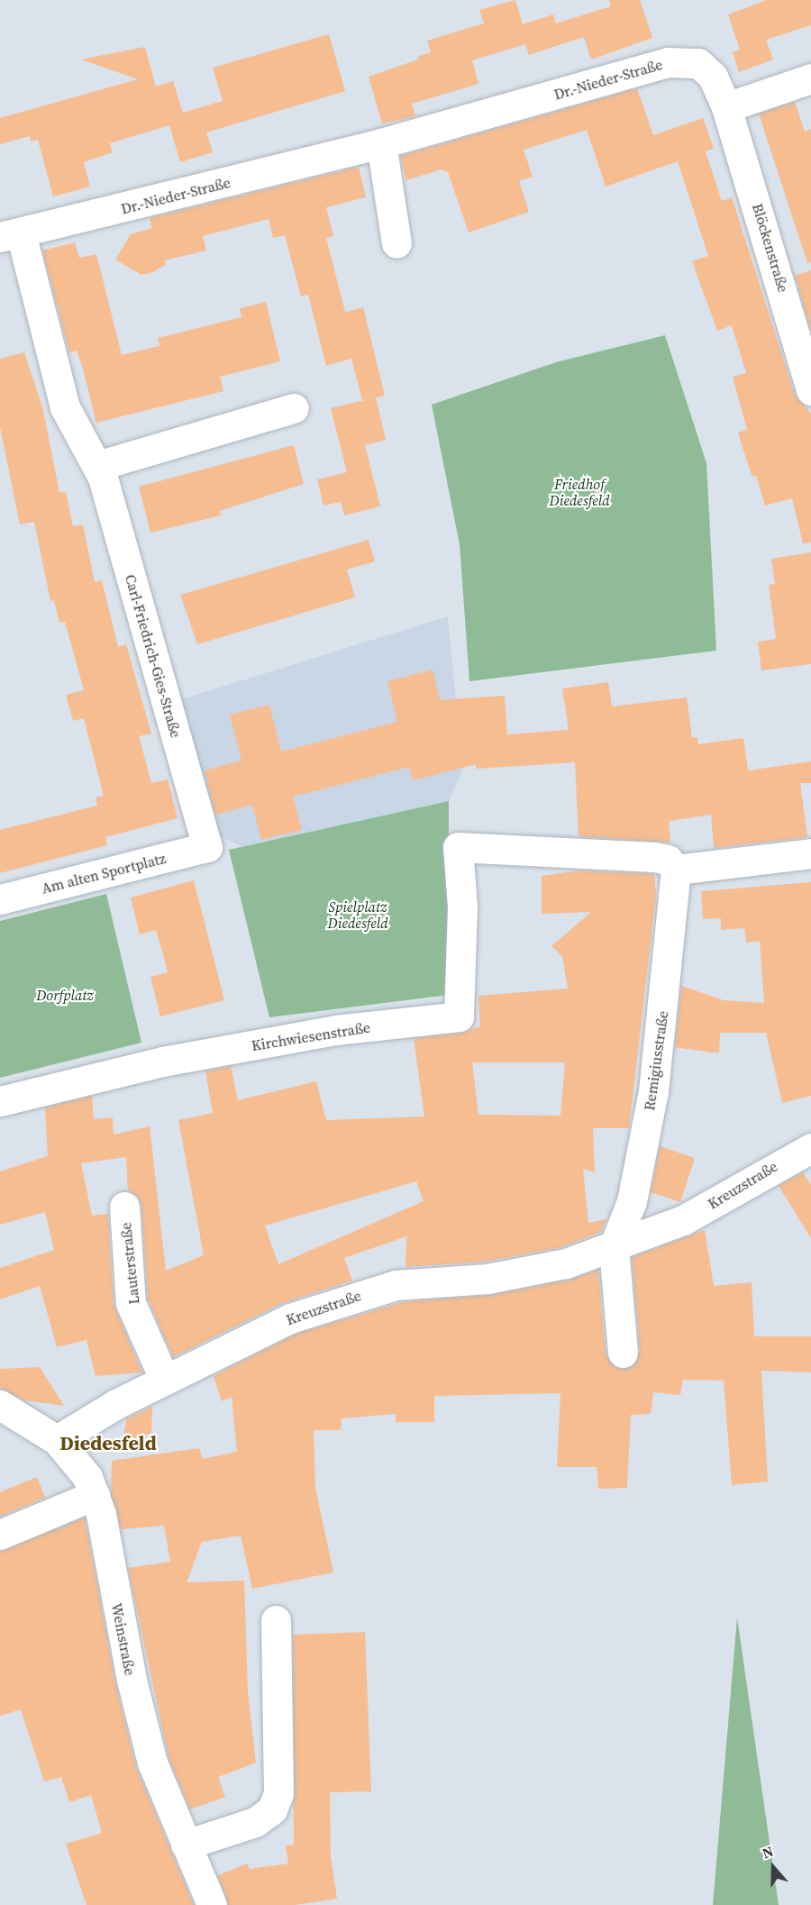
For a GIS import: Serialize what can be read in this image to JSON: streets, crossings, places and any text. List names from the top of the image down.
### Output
{
  "streets": {
    "street": [
      "Dr.-Nieder-Straße",
      "Blöckenstraße",
      "Carl-Friedrich-Gies-Straße",
      "Am alten Sportplatz",
      "Kirchwiesenstraße",
      "Remigiusstraße",
      "Kreuzstraße",
      "Lauterstraße",
      "Weinstraße"
    ]
  },
  "crossings": [
    ["Dr.-Nieder-Straße", "Blöckenstraße"],
    ["Dr.-Nieder-Straße", "Carl-Friedrich-Gies-Straße"],
    ["Carl-Friedrich-Gies-Straße", "Am alten Sportplatz"],
    ["Kirchwiesenstraße", "Remigiusstraße"],
    ["Remigiusstraße", "Kreuzstraße"],
    ["Kreuzstraße", "Lauterstraße"],
    ["Kreuzstraße", "Weinstraße"]
  ],
  "districts": ["Diedesfeld"],
  "parks": ["Friedhof Diedesfeld", "Spielplatz Diedesfeld", "Dorfplatz"],
  "north": "top"
}
